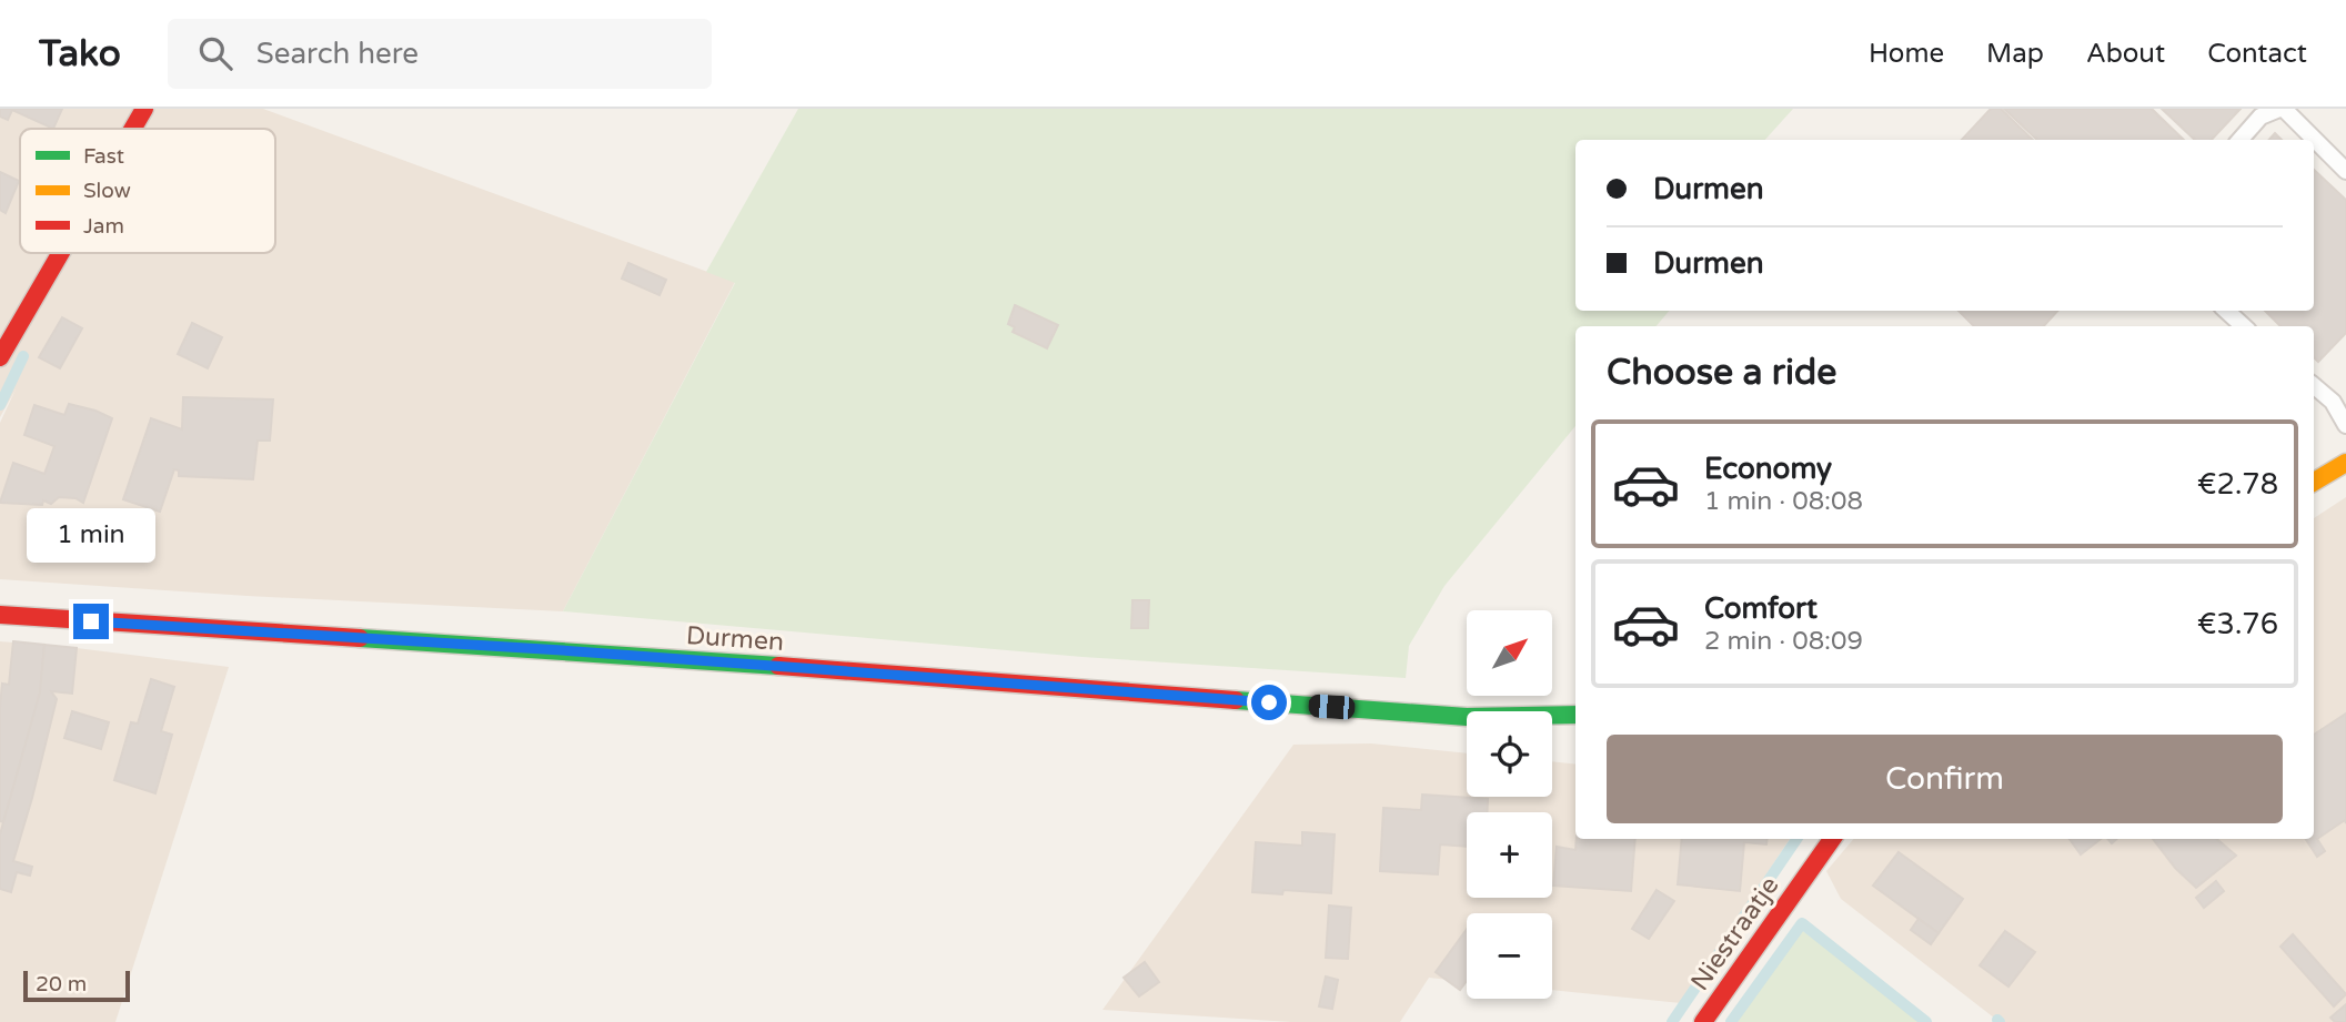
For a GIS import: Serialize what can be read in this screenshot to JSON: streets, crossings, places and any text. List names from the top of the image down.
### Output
{
  "streets": {
    "street": ["Durmen", "Niestraatje"]
  },
  "legend": ["Fast", "Slow", "Jam"],
  "scale_bar": "20 m",
  "north": "top right",
  "page": {
    "header": "Tako",
    "search": "Search here",
    "nav": [
      "Home",
      "Map",
      "About",
      "Contact"
    ],
    "banner": ["Durmen", "Durmen"],
    "heading": "Choose a ride",
    "list": [
      {
        "name": "Economy",
        "note": "1 min · 08:08",
        "value": "€2.78"
      },
      {
        "name": "Comfort",
        "note": "2 min · 08:09",
        "value": "€3.76"
      }
    ],
    "bubble": "1 min",
    "map_buttons": ["+", "−"],
    "buttons": "Confirm",
    "scale": "20 m"
  }
}
